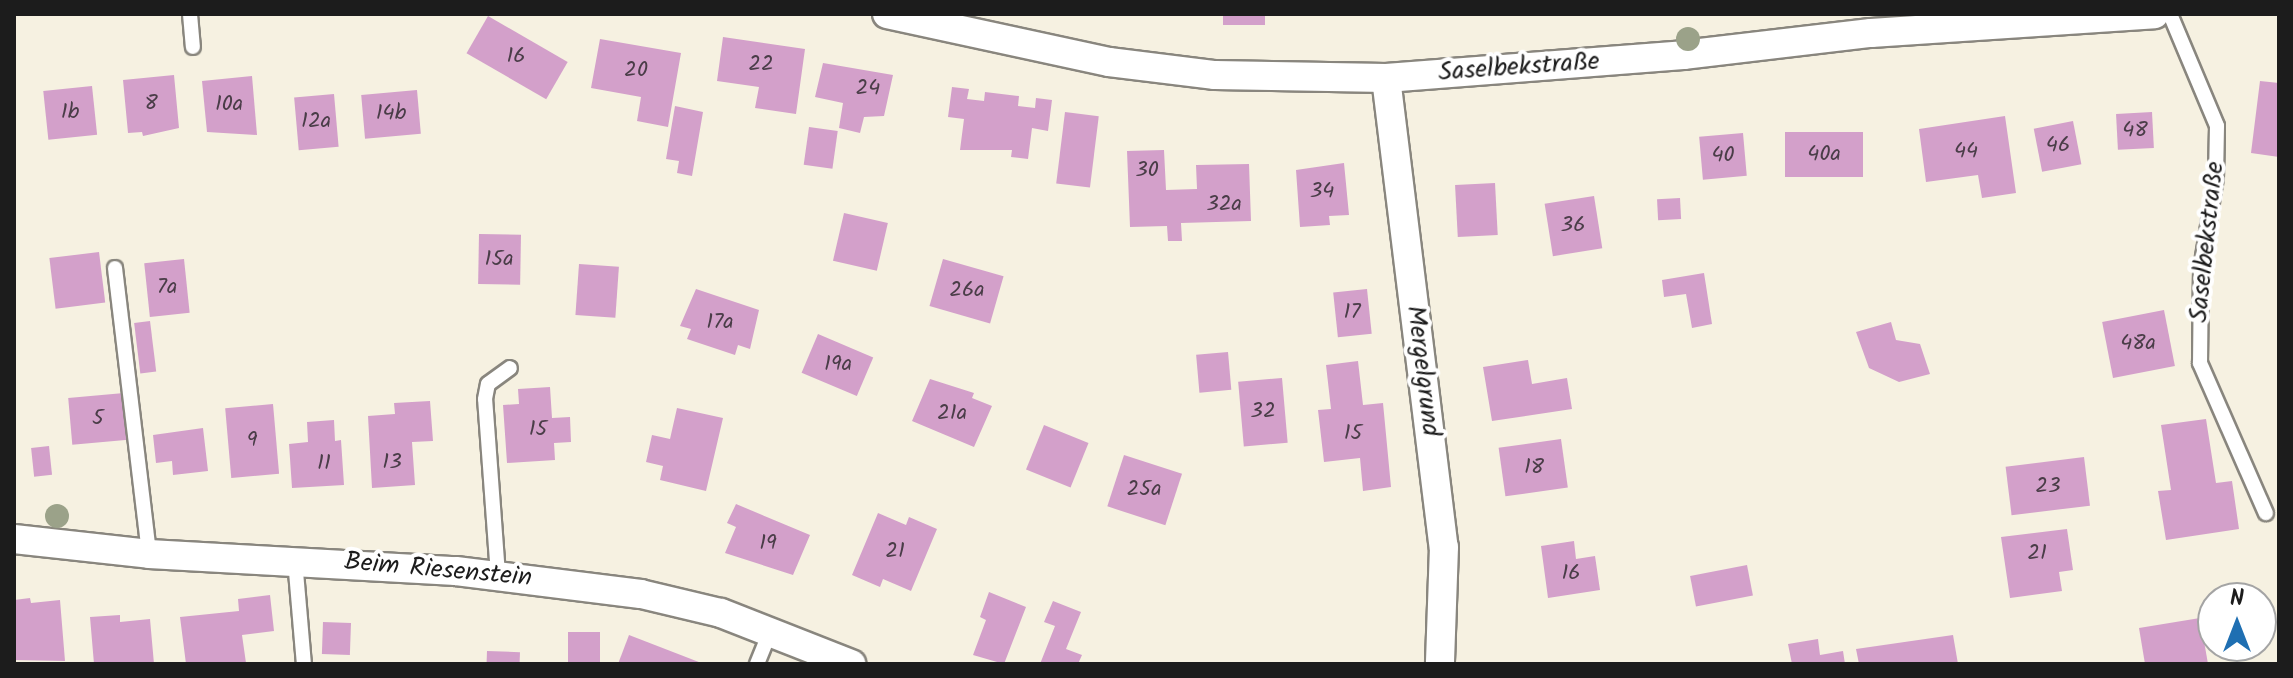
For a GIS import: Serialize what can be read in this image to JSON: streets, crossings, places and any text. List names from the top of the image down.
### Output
{
  "streets": {
    "street": ["Saselbekstraße", "Mergelgrund", "Beim Riesenstein"]
  },
  "crossings": [
    ["Saselbekstraße", "Mergelgrund"]
  ],
  "house_numbers": [
    "16",
    "22",
    "20",
    "24",
    "8",
    "10a",
    "1b",
    "14b",
    "12a",
    "48",
    "46",
    "44",
    "40a",
    "40",
    "30",
    "34",
    "32a",
    "36",
    "15a",
    "7a",
    "26a",
    "17",
    "17a",
    "48a",
    "19a",
    "32",
    "21a",
    "5",
    "15",
    "15",
    "9",
    "13",
    "11",
    "18",
    "23",
    "25a",
    "19",
    "21",
    "21",
    "16"
  ],
  "north": "top"
}
